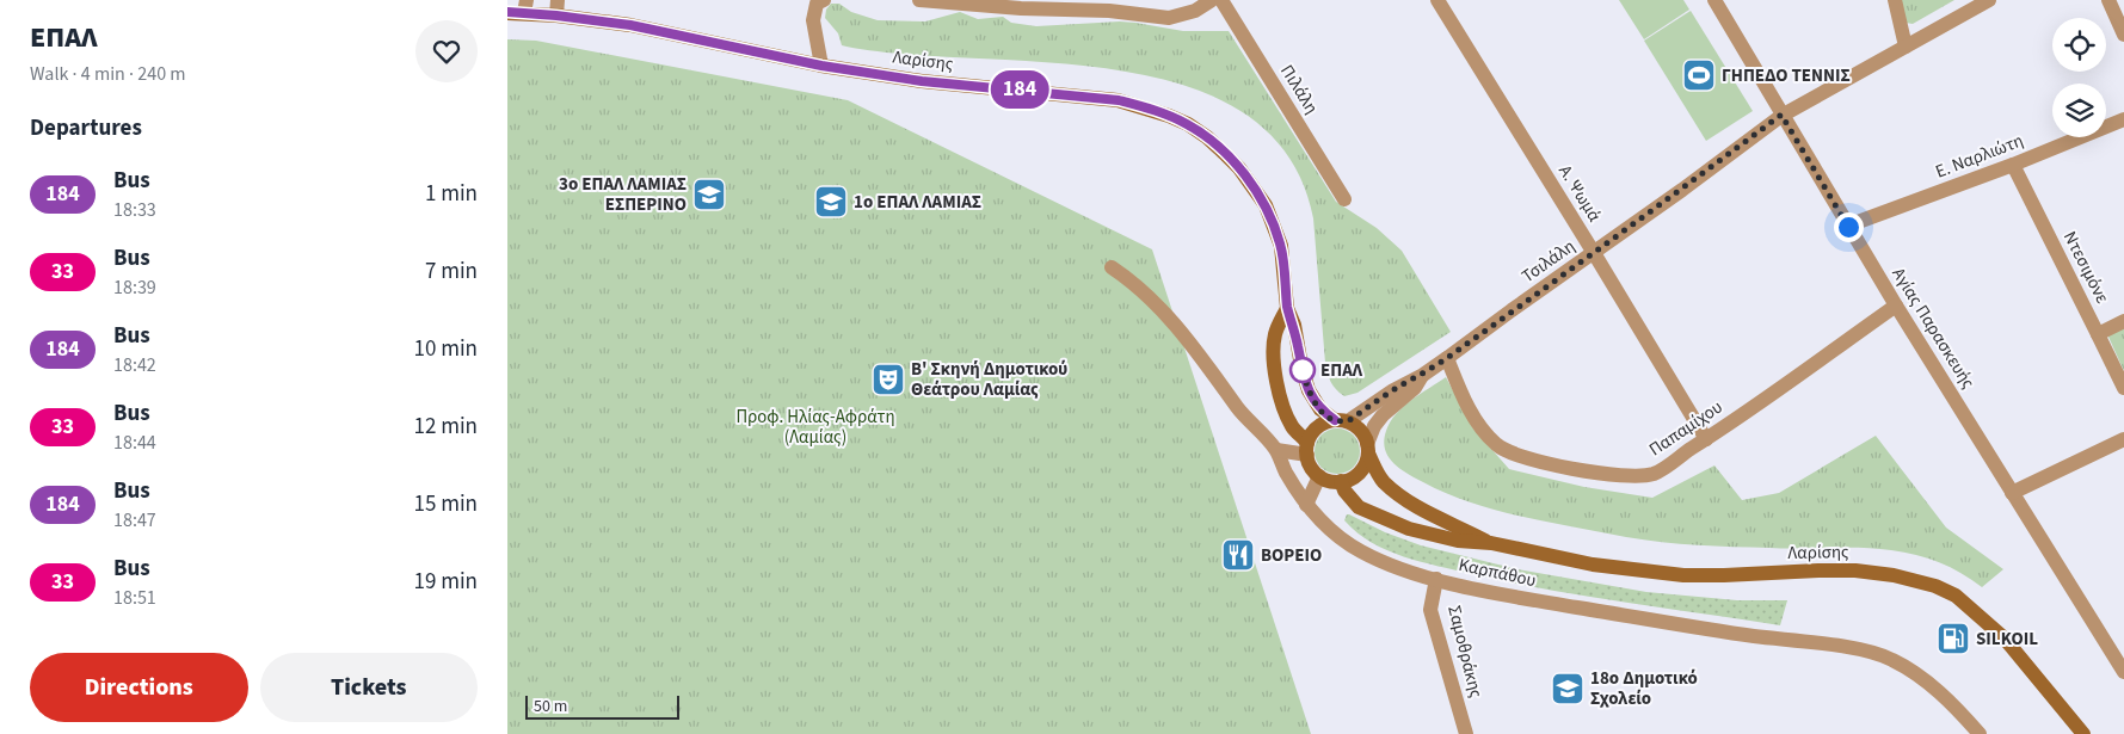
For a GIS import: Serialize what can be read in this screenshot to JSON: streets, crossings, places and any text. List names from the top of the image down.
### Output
{
  "streets": {
    "main road": ["Λαρίσης"],
    "street": [
      "Πιλάλη",
      "Ε. Ναρλιώτη",
      "Α. Ψωμά",
      "Τσιλάλη",
      "Ντεσιμόνε",
      "Αγίας Παρασκευής",
      "Παπαμίχου",
      "Καρπάθου",
      "Σαμοθράκης"
    ]
  },
  "crossings": [
    ["Ε. Ναρλιώτη", "Ντεσιμόνε"],
    ["Ε. Ναρλιώτη", "Αγίας Παρασκευής"],
    ["Α. Ψωμά", "Τσιλάλη"],
    ["Α. Ψωμά", "Παπαμίχου"],
    ["Τσιλάλη", "Αγίας Παρασκευής"],
    ["Τσιλάλη", "Παπαμίχου"],
    ["Αγίας Παρασκευής", "Παπαμίχου"],
    ["Καρπάθου", "Σαμοθράκης"]
  ],
  "parks": ["Προφ. Ηλίας-Αφράτη (Λαμίας)"],
  "places": {
    "sports": ["ΓΗΠΕΔΟ ΤΕΝΝΙΣ"],
    "school or university": ["3ο ΕΠΑΛ ΛΑΜΙΑΣ ΕΣΠΕΡΙΝΟ", "1ο ΕΠΑΛ ΛΑΜΙΑΣ", "18ο Δημοτικό Σχολείο"],
    "other": ["ΕΠΑΛ"],
    "theatre": ["Β' Σκηνή Δημοτικού Θεάτρου Λαμίας"],
    "restaurant": ["ΒΟΡΕΙΟ"],
    "fuel station": ["SILKOIL"]
  },
  "lines": ["bus line 184"],
  "scale_bar": "50 m",
  "page": {
    "heading": [
      ["ΕΠΑΛ", "Walk · 4 min · 240 m"],
      "Departures"
    ],
    "on_map": "184",
    "list": [
      {
        "mark": "184",
        "name": "Bus",
        "note": "18:33",
        "value": "1 min"
      },
      {
        "mark": "33",
        "name": "Bus",
        "note": "18:39",
        "value": "7 min"
      },
      {
        "mark": "184",
        "name": "Bus",
        "note": "18:42",
        "value": "10 min"
      },
      {
        "mark": "33",
        "name": "Bus",
        "note": "18:44",
        "value": "12 min"
      },
      {
        "mark": "184",
        "name": "Bus",
        "note": "18:47",
        "value": "15 min"
      },
      {
        "mark": "33",
        "name": "Bus",
        "note": "18:51",
        "value": "19 min"
      }
    ],
    "buttons": ["Directions", "Tickets"],
    "scale": "50 m"
  }
}
